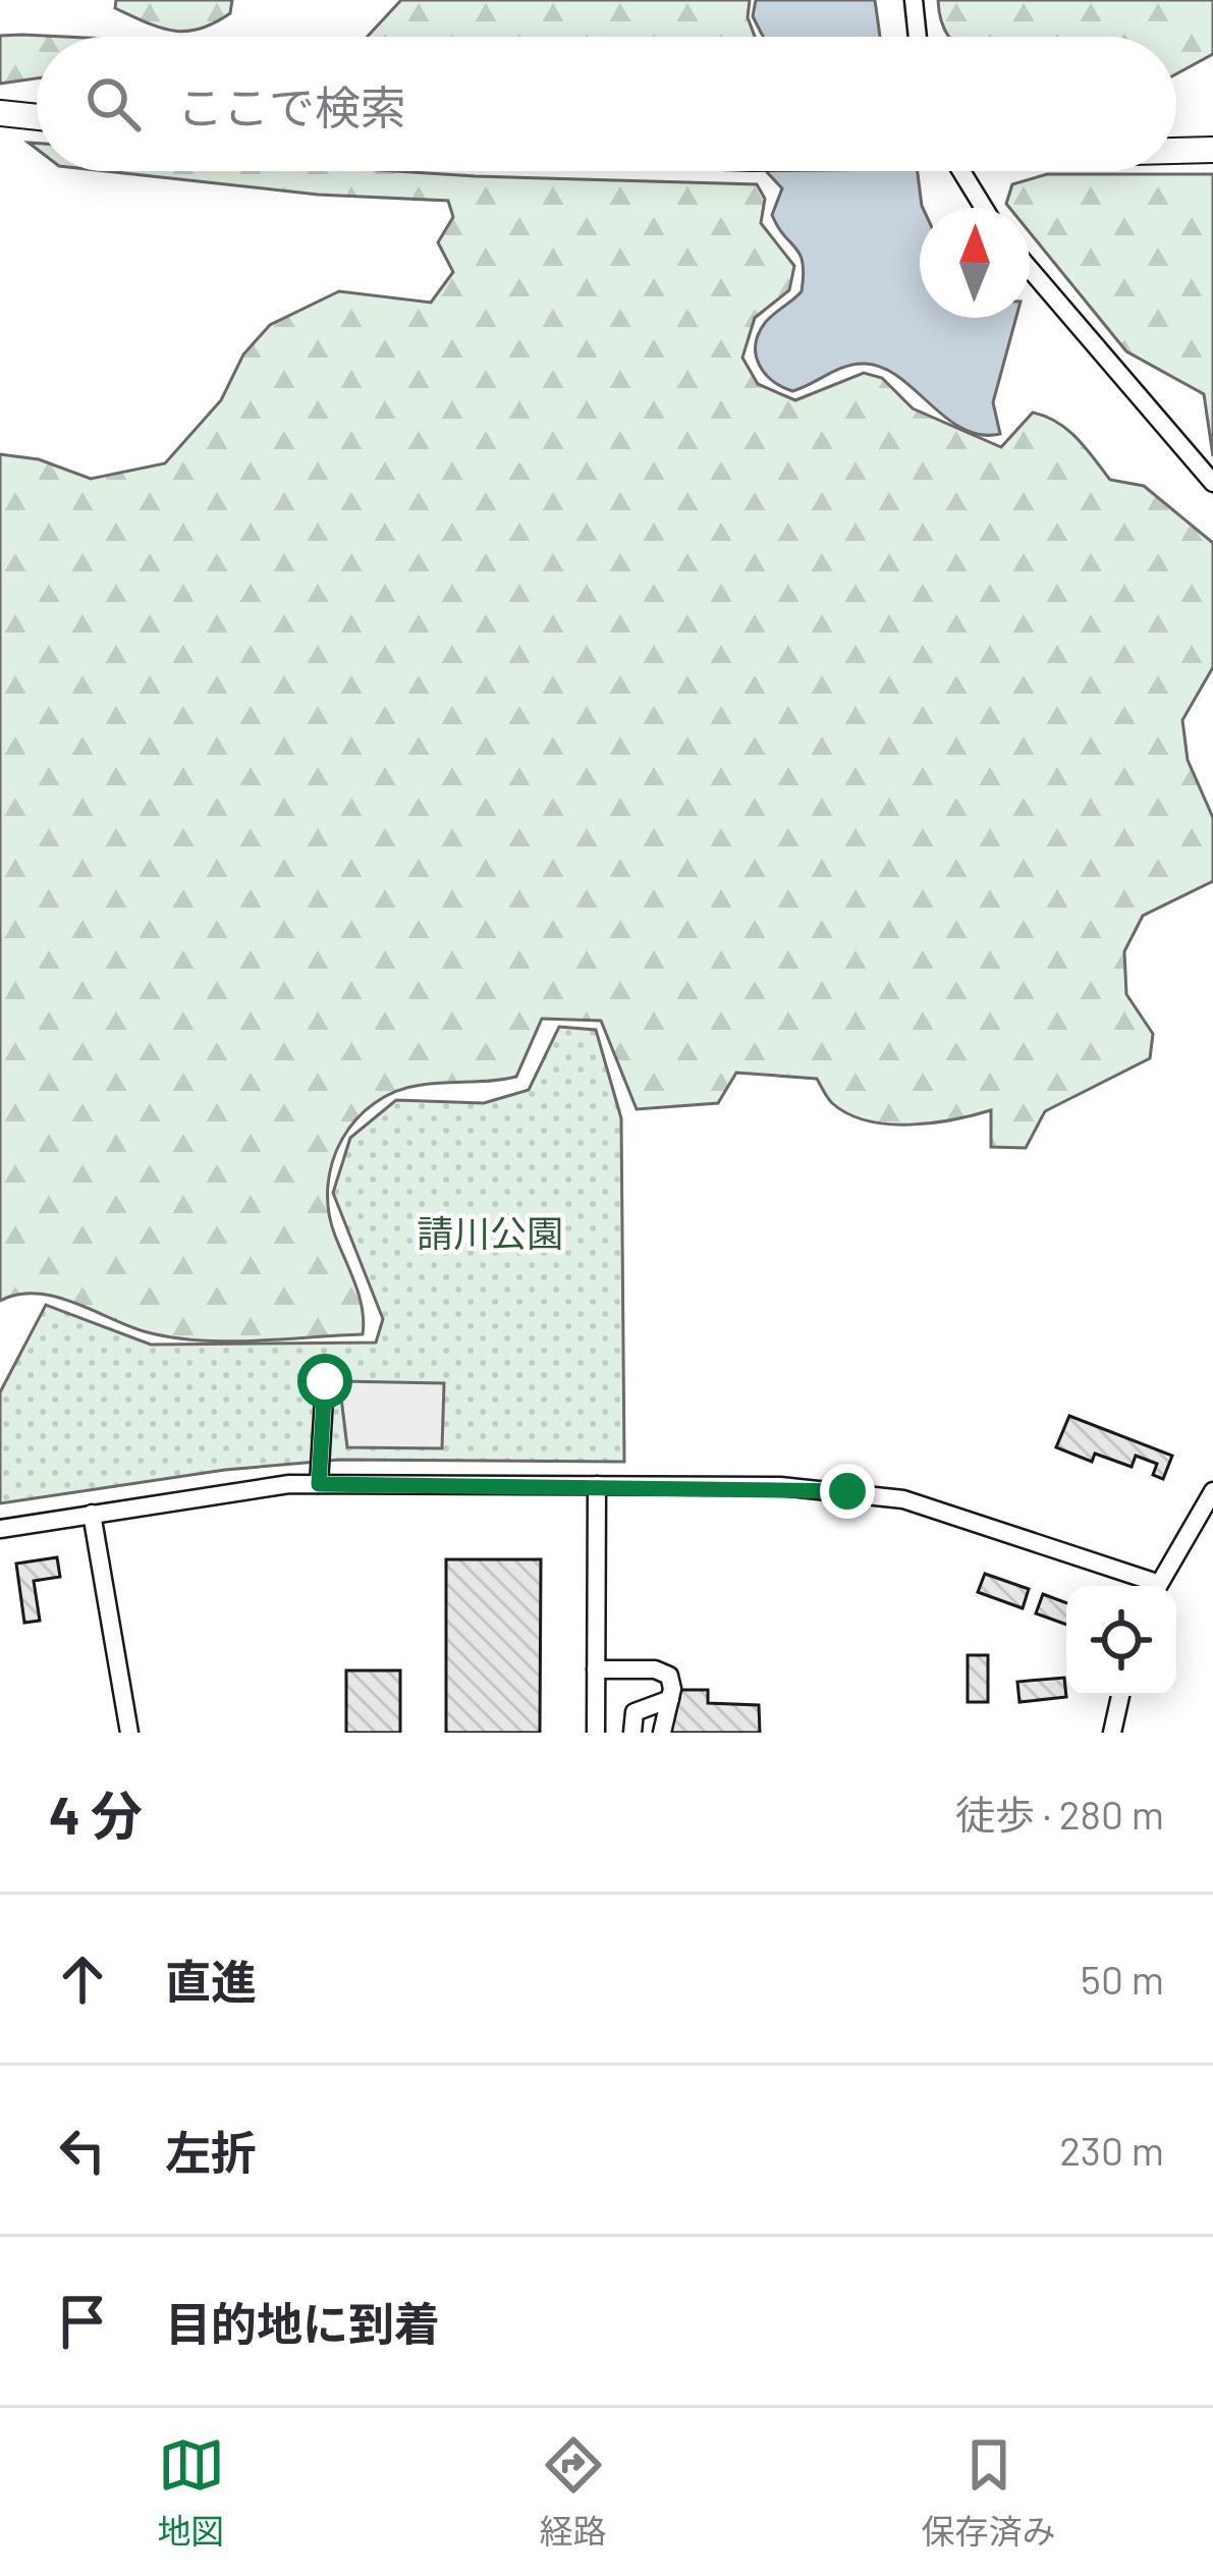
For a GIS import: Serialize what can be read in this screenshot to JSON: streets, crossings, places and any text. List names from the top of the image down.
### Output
{
  "parks": ["請川公園"],
  "north": "top",
  "page": {
    "search": "ここで検索",
    "heading": ["4 分", "徒歩 · 280 m"],
    "list": [
      ["直進", "50 m"],
      ["左折", "230 m"],
      "目的地に到着"
    ],
    "nav": ["地図", "経路", "保存済み"]
  }
}
